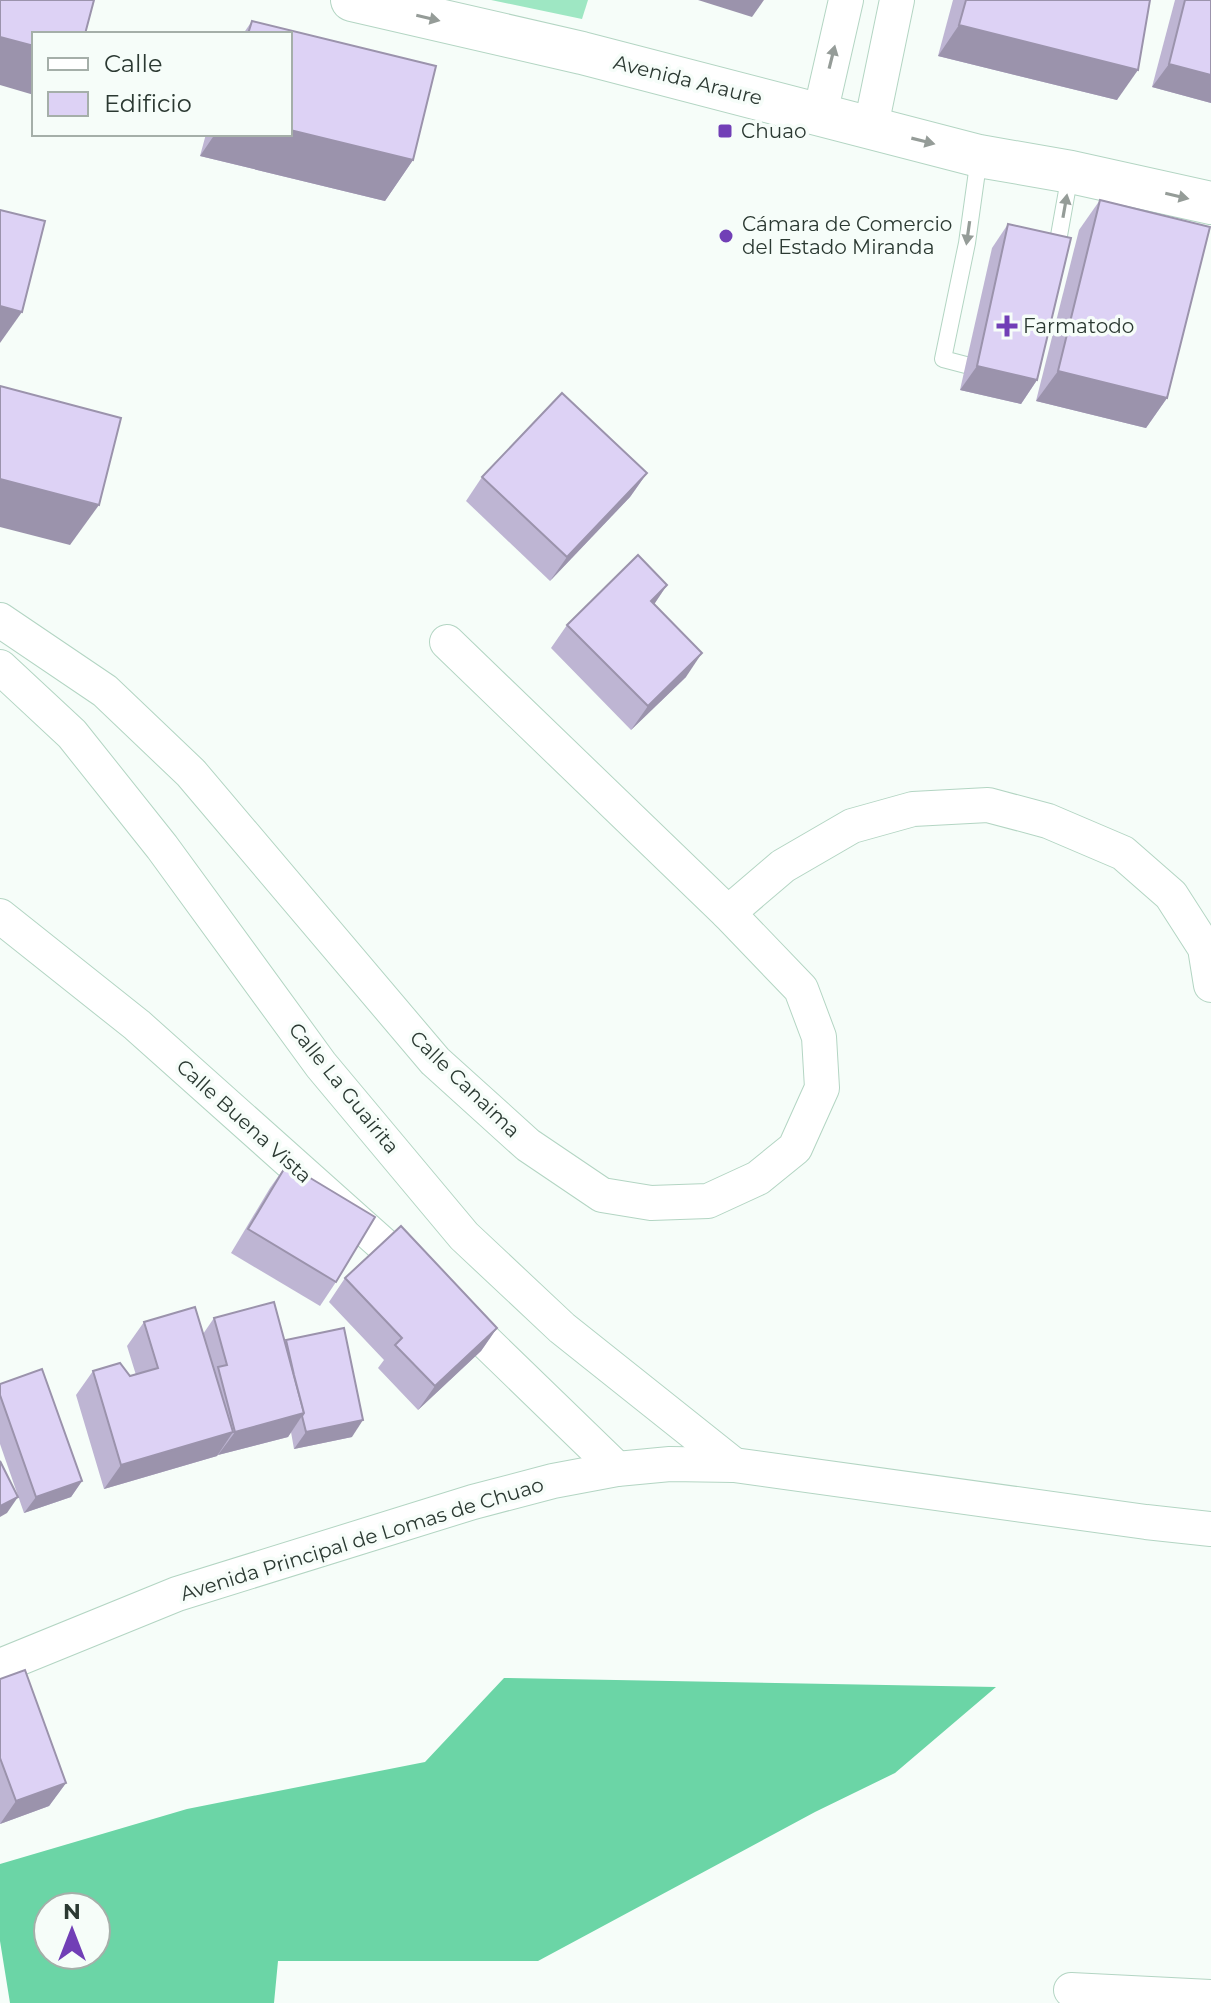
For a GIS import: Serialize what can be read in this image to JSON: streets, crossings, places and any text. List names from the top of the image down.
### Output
{
  "streets": {
    "street": [
      "Avenida Araure",
      "Calle Canaima",
      "Calle La Guairita",
      "Calle Buena Vista",
      "Avenida Principal de Lomas de Chuao"
    ]
  },
  "crossings": [
    ["Calle La Guairita", "Avenida Principal de Lomas de Chuao"],
    ["Calle Buena Vista", "Avenida Principal de Lomas de Chuao"]
  ],
  "one_way": ["Avenida Araure"],
  "places": {
    "transit": ["Chuao"],
    "other": ["Cámara de Comercio del Estado Miranda"],
    "health": ["Farmatodo"]
  },
  "legend": ["Calle", "Edificio"],
  "north": "top"
}
